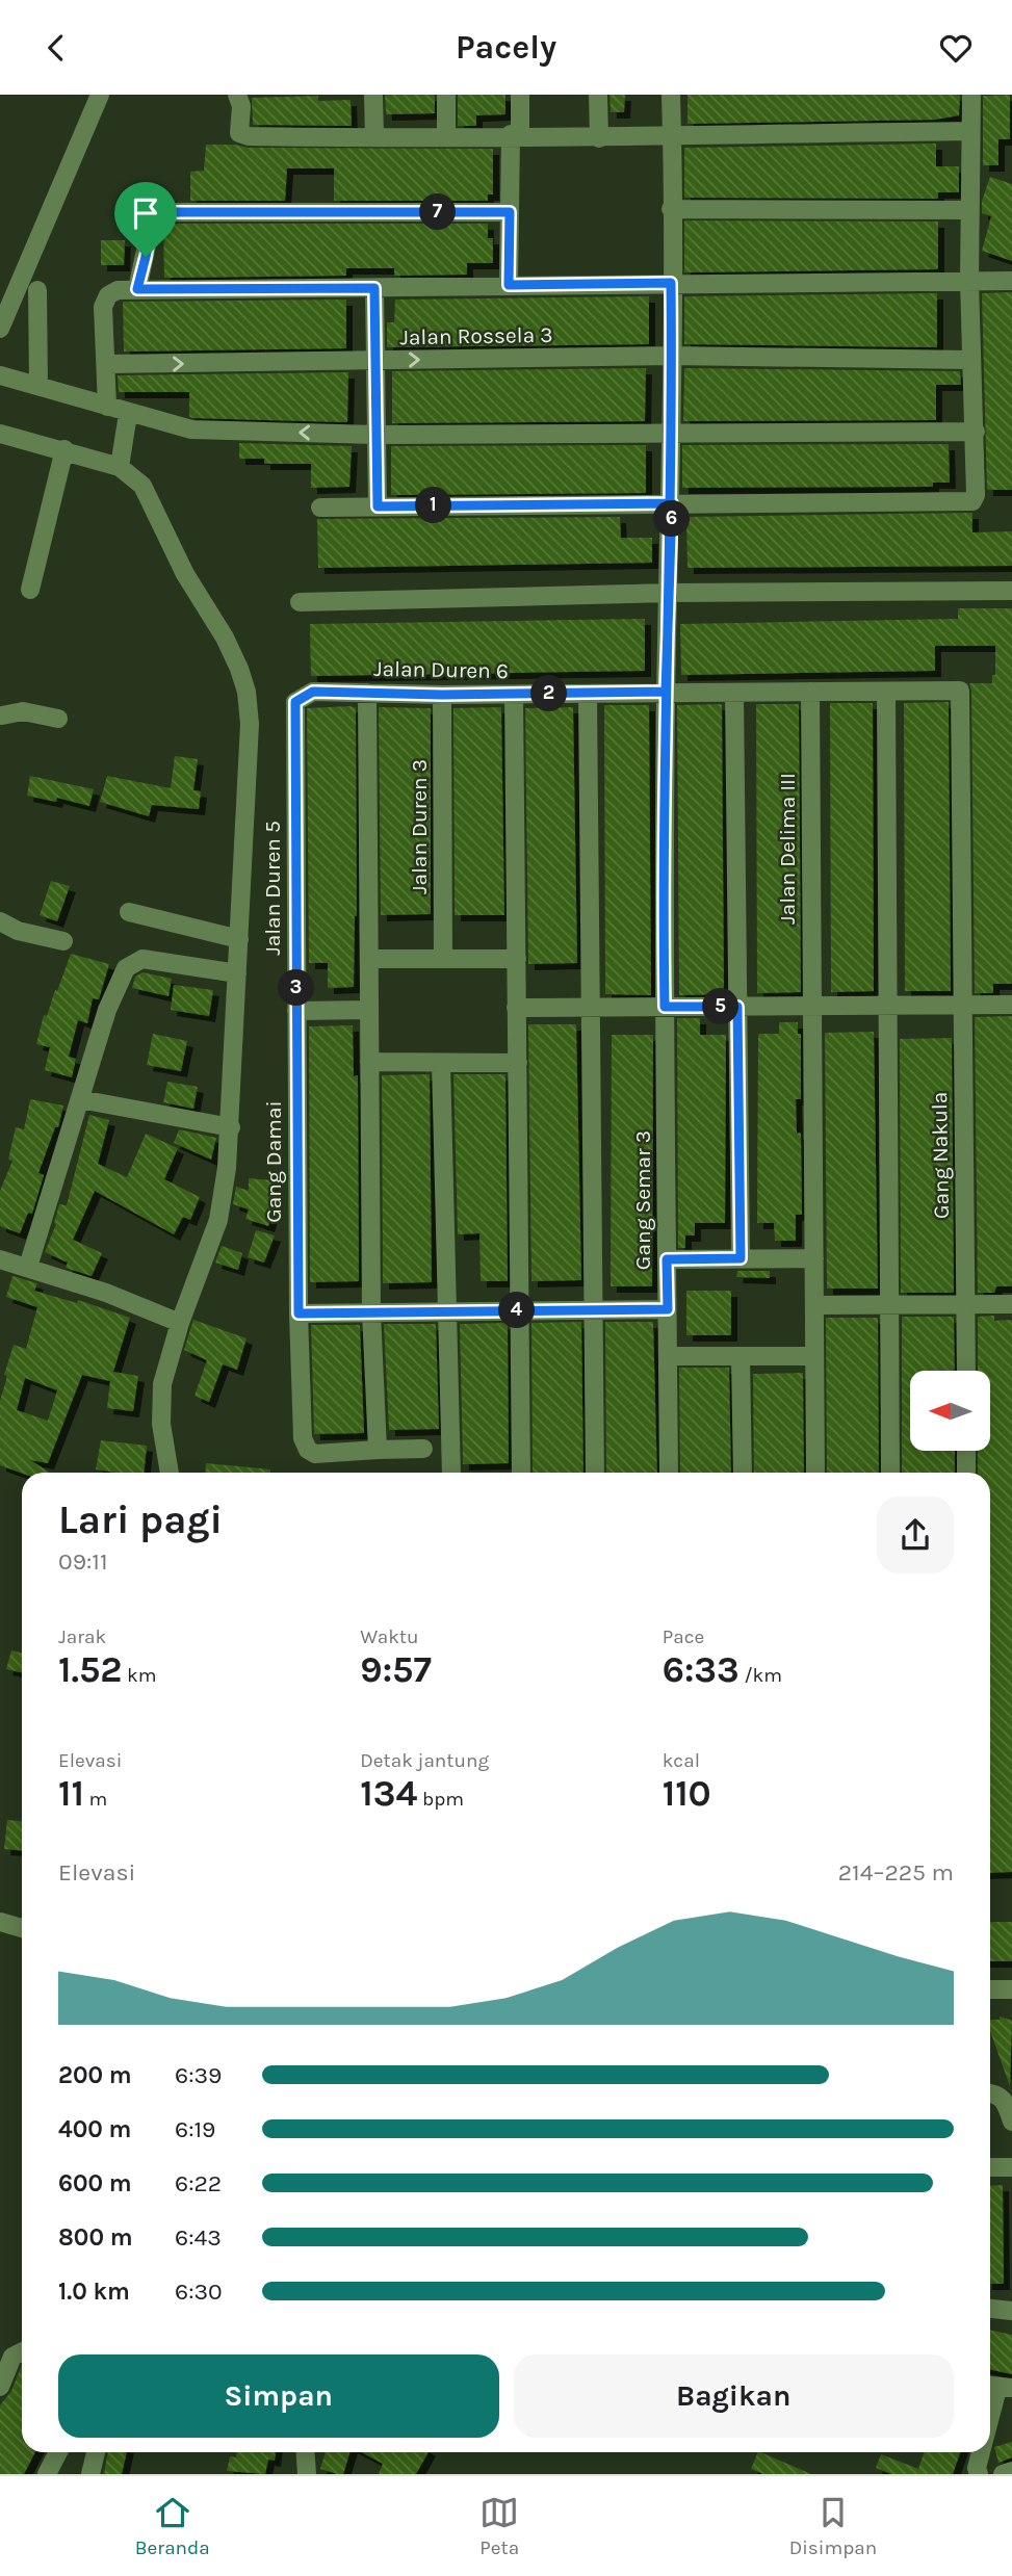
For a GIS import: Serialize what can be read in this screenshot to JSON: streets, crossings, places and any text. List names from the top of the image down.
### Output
{
  "streets": {
    "street": [
      "Jalan Rossela 3",
      "Jalan Duren 6",
      "Jalan Duren 3",
      "Jalan Delima III",
      "Jalan Duren 5",
      "Gang Nakula",
      "Gang Damai",
      "Gang Semar 3"
    ]
  },
  "crossings": [
    ["Jalan Rossela 3", "Gang Semar 3"],
    ["Jalan Duren 6", "Jalan Duren 3"],
    ["Jalan Duren 6", "Jalan Delima III"],
    ["Jalan Duren 6", "Jalan Duren 5"],
    ["Jalan Duren 6", "Gang Nakula"],
    ["Jalan Duren 6", "Gang Semar 3"],
    ["Jalan Duren 5", "Gang Damai"]
  ],
  "north": "left",
  "page": {
    "header": "Pacely",
    "pins": [
      "7",
      "1",
      "6",
      "2",
      "3",
      "5",
      "4"
    ],
    "heading": ["Lari pagi", "09:11"],
    "stats": [
      ["Jarak", "1.52 km"],
      ["Waktu", "9:57"],
      ["Pace", "6:33 /km"],
      ["Elevasi", "11 m"],
      ["Detak jantung", "134 bpm"],
      ["kcal", "110"]
    ],
    "chart": ["Elevasi", "214–225 m"],
    "list": [
      {
        "name": "200 m",
        "note": "6:39"
      },
      {
        "name": "400 m",
        "note": "6:19"
      },
      {
        "name": "600 m",
        "note": "6:22"
      },
      {
        "name": "800 m",
        "note": "6:43"
      },
      {
        "name": "1.0 km",
        "note": "6:30"
      }
    ],
    "buttons": ["Simpan", "Bagikan"],
    "tabs": ["Beranda", "Peta", "Disimpan"]
  }
}
